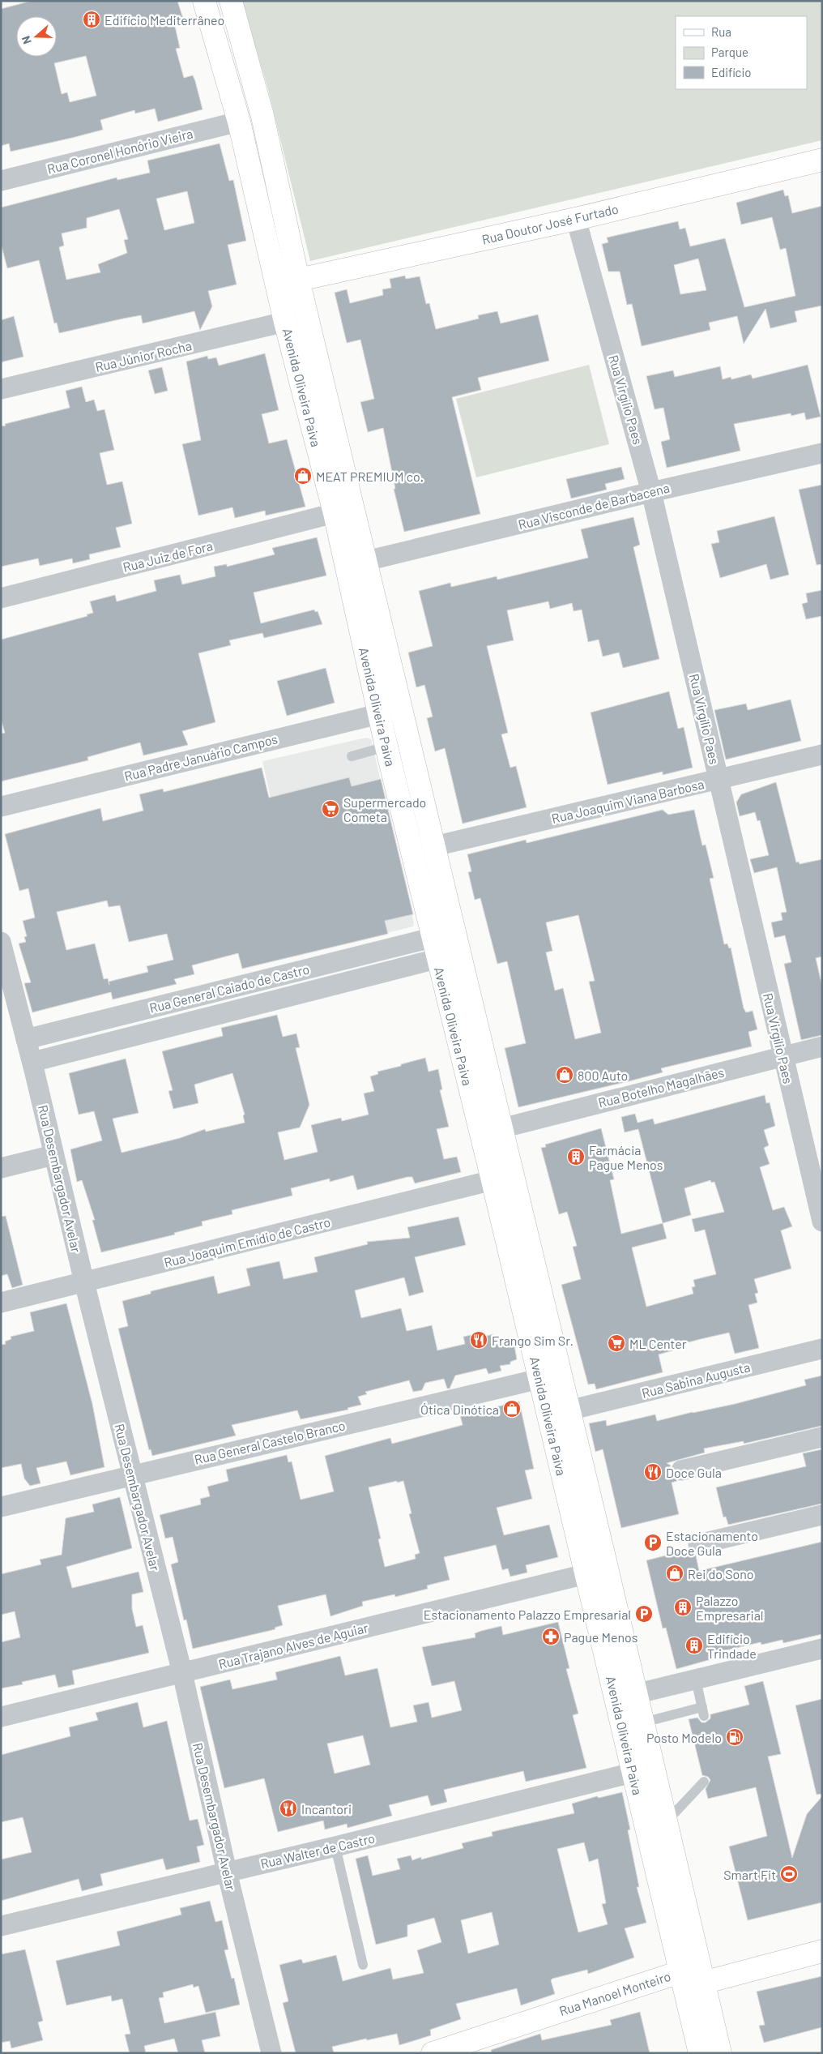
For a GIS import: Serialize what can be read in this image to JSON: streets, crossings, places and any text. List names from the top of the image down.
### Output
{
  "streets": {
    "main road": ["Rua Doutor José Furtado", "Avenida Oliveira Paiva", "Rua Manoel Monteiro"],
    "street": [
      "Rua Coronel Honório Vieira",
      "Rua Júnior Rocha",
      "Rua Virgílio Paes",
      "Rua Visconde de Barbacena",
      "Rua Juiz de Fora",
      "Rua Padre Januário Campos",
      "Rua Joaquim Viana Barbosa",
      "Rua General Caiado de Castro",
      "Rua Botelho Magalhães",
      "Rua Desembargador Avelar",
      "Rua Joaquim Emídio de Castro",
      "Rua Sabina Augusta",
      "Rua General Castelo Branco",
      "Rua Trajano Alves de Aguiar",
      "Rua Walter de Castro"
    ]
  },
  "crossings": [
    ["Rua Coronel Honório Vieira", "Avenida Oliveira Paiva"],
    ["Rua Doutor José Furtado", "Avenida Oliveira Paiva"],
    ["Rua Doutor José Furtado", "Rua Virgílio Paes"],
    ["Rua Júnior Rocha", "Avenida Oliveira Paiva"],
    ["Avenida Oliveira Paiva", "Rua Visconde de Barbacena"],
    ["Avenida Oliveira Paiva", "Rua Juiz de Fora"],
    ["Avenida Oliveira Paiva", "Rua Padre Januário Campos"],
    ["Avenida Oliveira Paiva", "Rua Joaquim Viana Barbosa"],
    ["Avenida Oliveira Paiva", "Rua General Caiado de Castro"],
    ["Avenida Oliveira Paiva", "Rua Botelho Magalhães"],
    ["Avenida Oliveira Paiva", "Rua Joaquim Emídio de Castro"],
    ["Avenida Oliveira Paiva", "Rua Sabina Augusta"],
    ["Avenida Oliveira Paiva", "Rua General Castelo Branco"],
    ["Avenida Oliveira Paiva", "Rua Trajano Alves de Aguiar"],
    ["Avenida Oliveira Paiva", "Rua Walter de Castro"],
    ["Avenida Oliveira Paiva", "Rua Manoel Monteiro"],
    ["Rua Virgílio Paes", "Rua Visconde de Barbacena"],
    ["Rua Virgílio Paes", "Rua Joaquim Viana Barbosa"],
    ["Rua Virgílio Paes", "Rua Botelho Magalhães"],
    ["Rua General Caiado de Castro", "Rua Desembargador Avelar"],
    ["Rua Desembargador Avelar", "Rua Joaquim Emídio de Castro"],
    ["Rua Desembargador Avelar", "Rua General Castelo Branco"],
    ["Rua Desembargador Avelar", "Rua Trajano Alves de Aguiar"],
    ["Rua Desembargador Avelar", "Rua Walter de Castro"]
  ],
  "places": {
    "building": [
      "Edifício Mediterrâneo",
      "Farmácia Pague Menos",
      "Palazzo Empresarial",
      "Edifício Trindade"
    ],
    "shop": [
      "MEAT PREMIUM co.",
      "800 Auto",
      "Ótica Dinótica",
      "Rei do Sono"
    ],
    "supermarket": ["Supermercado Cometa", "ML Center"],
    "restaurant": ["Frango Sim Sr.", "Doce Gula", "Incantori"],
    "parking": ["Estacionamento Doce Gula", "Estacionamento Palazzo Empresarial"],
    "pharmacy": ["Pague Menos"],
    "fuel station": ["Posto Modelo"],
    "sports": ["Smart Fit"]
  },
  "legend": ["Rua", "Parque", "Edifício"],
  "north": "left"
}
